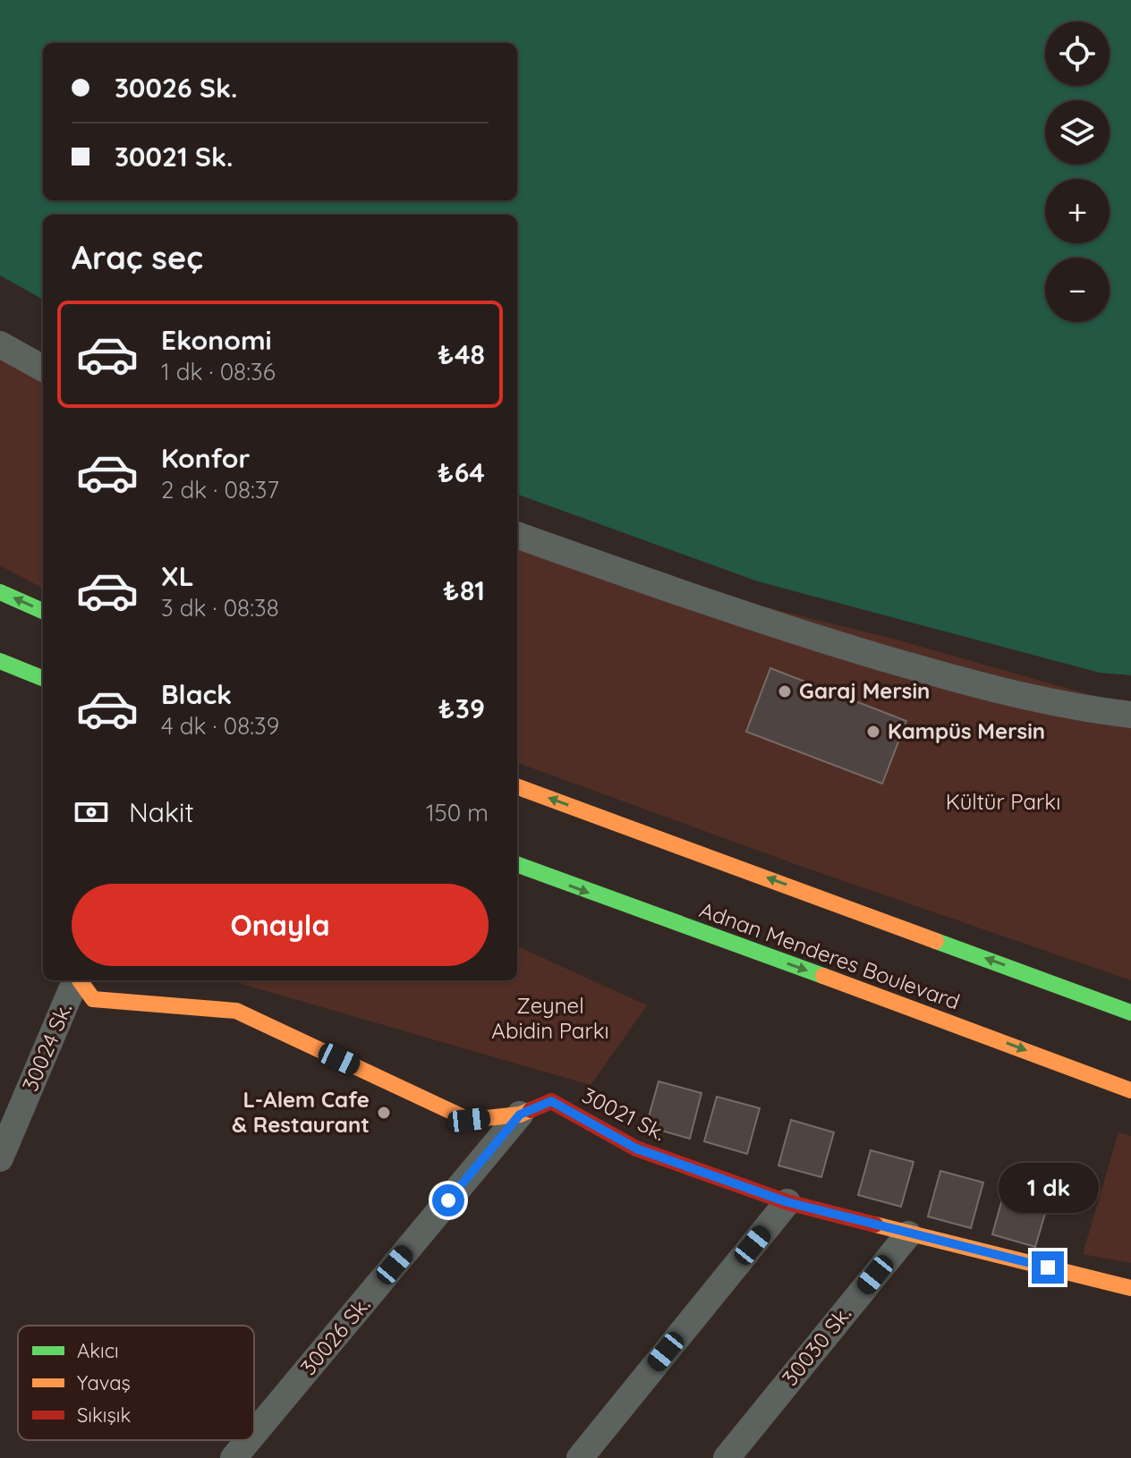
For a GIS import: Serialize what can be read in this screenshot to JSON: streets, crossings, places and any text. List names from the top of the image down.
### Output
{
  "streets": {
    "main road": ["Adnan Menderes Boulevard", "30021 Sk."],
    "street": ["30024 Sk.", "30026 Sk.", "30030 Sk."]
  },
  "crossings": [
    ["30021 Sk.", "30026 Sk."],
    ["30021 Sk.", "30030 Sk."]
  ],
  "parks": ["Kültür Parkı", "Zeynel Abidin Parkı"],
  "places": ["Garaj Mersin", "Kampüs Mersin", "L-Alem Cafe & Restaurant"],
  "legend": ["Akıcı", "Yavaş", "Sıkışık"],
  "page": {
    "map_buttons": ["+", "−"],
    "banner": ["30026 Sk.", "30021 Sk."],
    "heading": "Araç seç",
    "list": [
      {
        "name": "Ekonomi",
        "note": "1 dk · 08:36",
        "value": "₺48"
      },
      {
        "name": "Konfor",
        "note": "2 dk · 08:37",
        "value": "₺64"
      },
      {
        "name": "XL",
        "note": "3 dk · 08:38",
        "value": "₺81"
      },
      {
        "name": "Black",
        "note": "4 dk · 08:39",
        "value": "₺39"
      }
    ],
    "pay": ["Nakit", "150 m"],
    "buttons": "Onayla",
    "bubble": "1 dk"
  }
}
